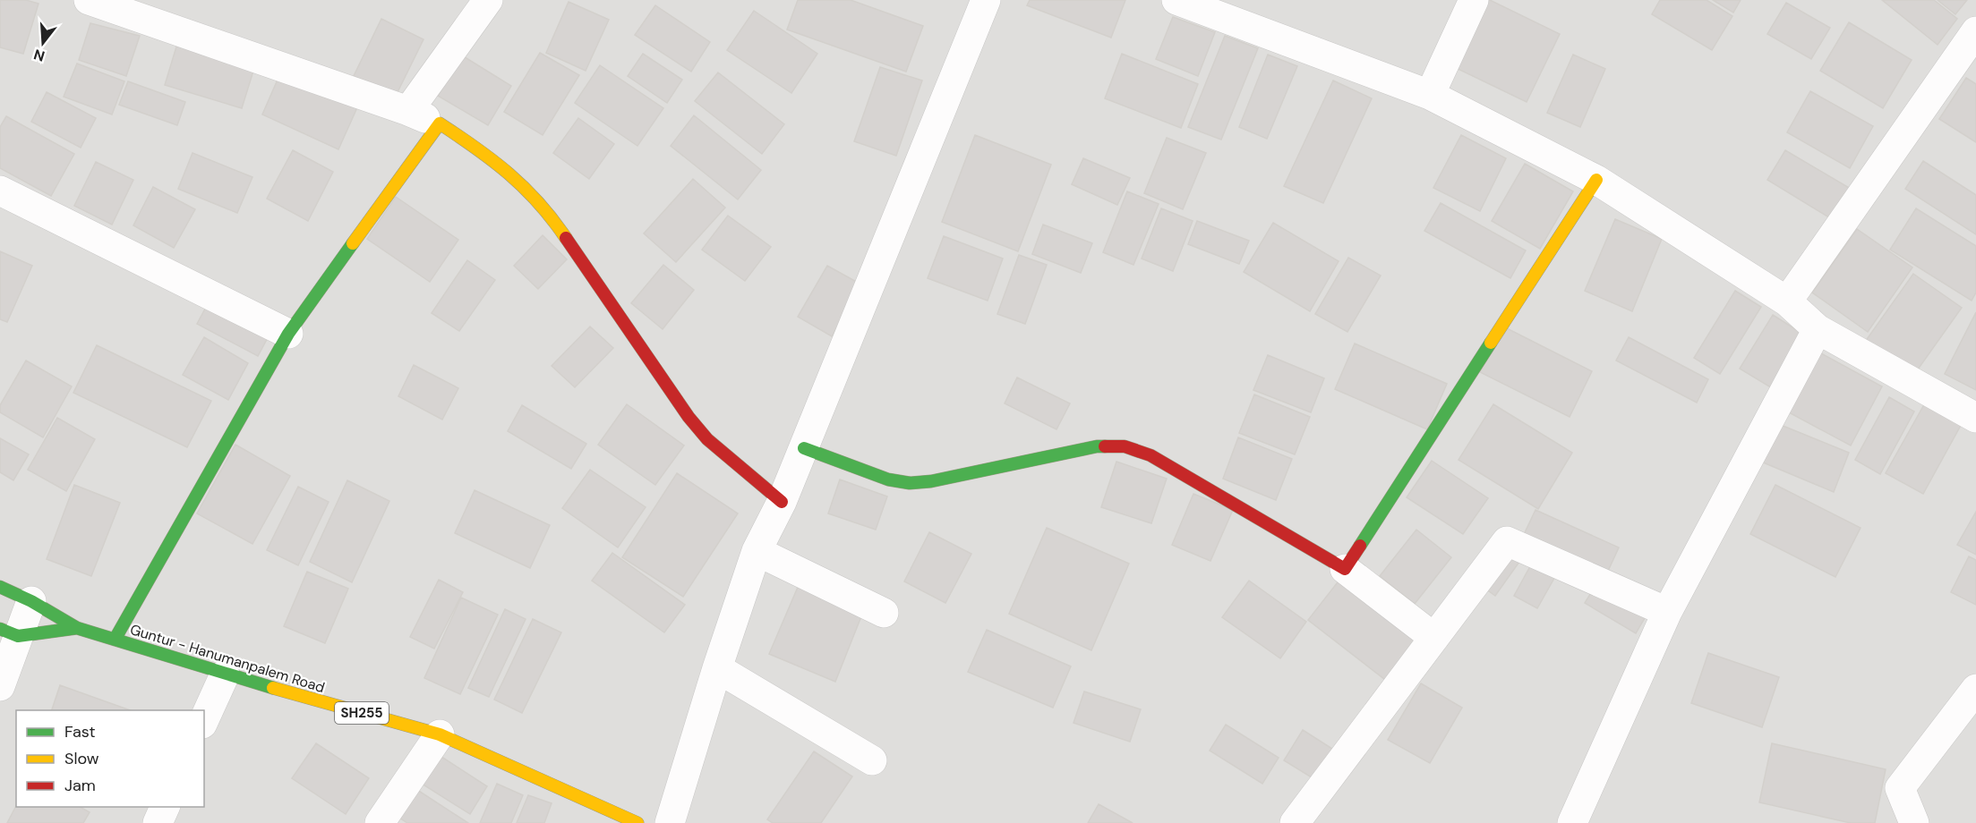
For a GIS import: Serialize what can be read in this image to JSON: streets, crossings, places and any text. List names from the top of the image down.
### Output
{
  "streets": {
    "street": ["Guntur - Hanumanpalem Road", "SH255"]
  },
  "legend": ["Fast", "Slow", "Jam"],
  "north": "bottom"
}
